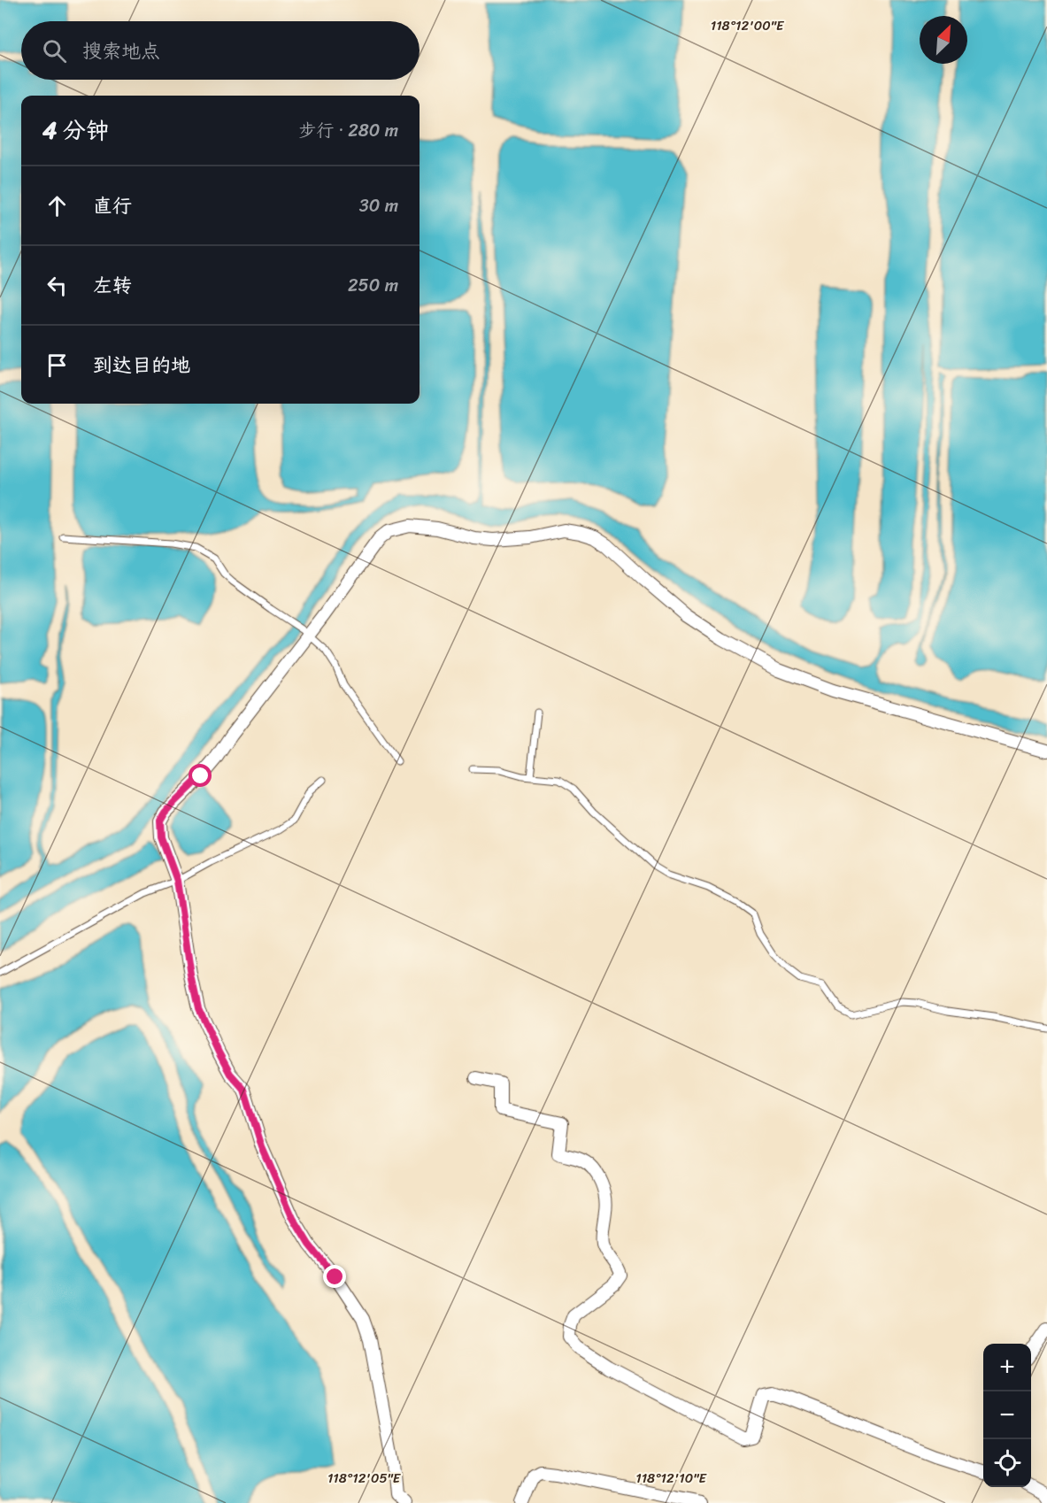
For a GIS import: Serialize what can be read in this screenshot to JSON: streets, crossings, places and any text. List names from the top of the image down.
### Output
{
  "north": "top right",
  "page": {
    "search": "搜索地点",
    "heading": ["4 分钟", "步行 · 280 m"],
    "list": [
      ["直行", "30 m"],
      ["左转", "250 m"],
      "到达目的地"
    ],
    "map_buttons": ["+", "−"]
  },
  "coordinates": ["118°12'00\"E", "118°12'05\"E", "118°12'10\"E"]
}
